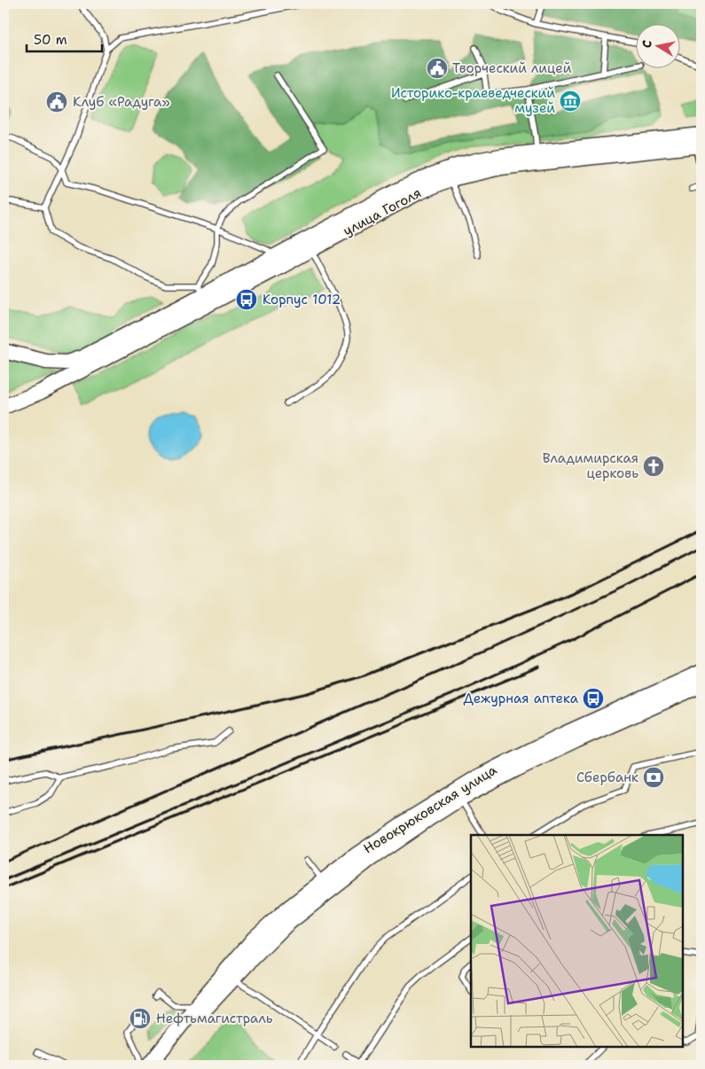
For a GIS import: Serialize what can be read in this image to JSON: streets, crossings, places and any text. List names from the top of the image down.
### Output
{
  "streets": {
    "main road": ["улица Гоголя", "Новокрюковская улица"]
  },
  "places": {
    "public building": ["Творческий лицей", "Клуб «Радуга»"],
    "museum": ["Историко-краеведческий музей"],
    "bus stop": ["Корпус 1012", "Дежурная аптека"],
    "church": ["Владимирская церковь"],
    "bank": ["Сбербанк"],
    "fuel station": ["Нефтьмагистраль"]
  },
  "scale_bar": "50 m",
  "north": "left"
}
